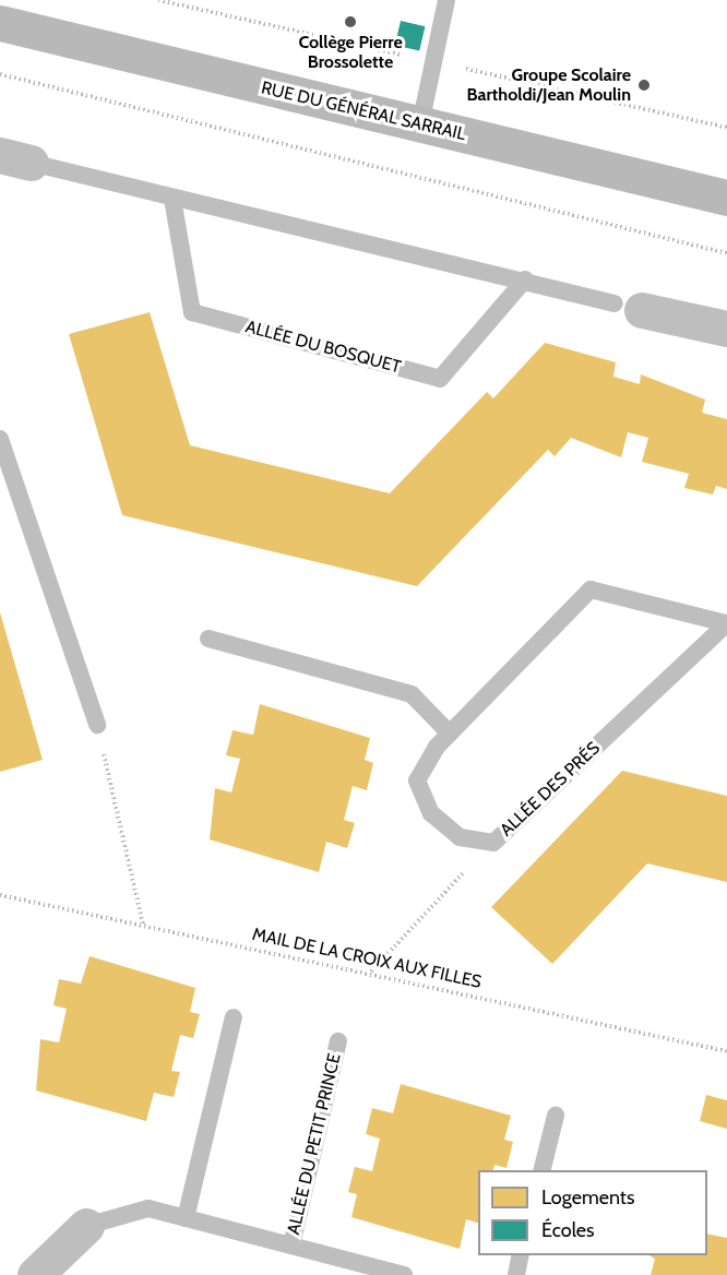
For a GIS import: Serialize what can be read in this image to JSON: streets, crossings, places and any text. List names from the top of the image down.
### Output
{
  "streets": {
    "main road": ["RUE DU GÉNÉRAL SARRAIL"],
    "street": ["ALLÉE DU PETIT PRINCE"],
    "lane": ["ALLÉE DU BOSQUET", "ALLÉE DES PRÉS"],
    "path": ["MAIL DE LA CROIX AUX FILLES"]
  },
  "places": ["Collège Pierre Brossolette", "Groupe Scolaire Bartholdi/Jean Moulin"],
  "legend": ["Logements", "Écoles"]
}
